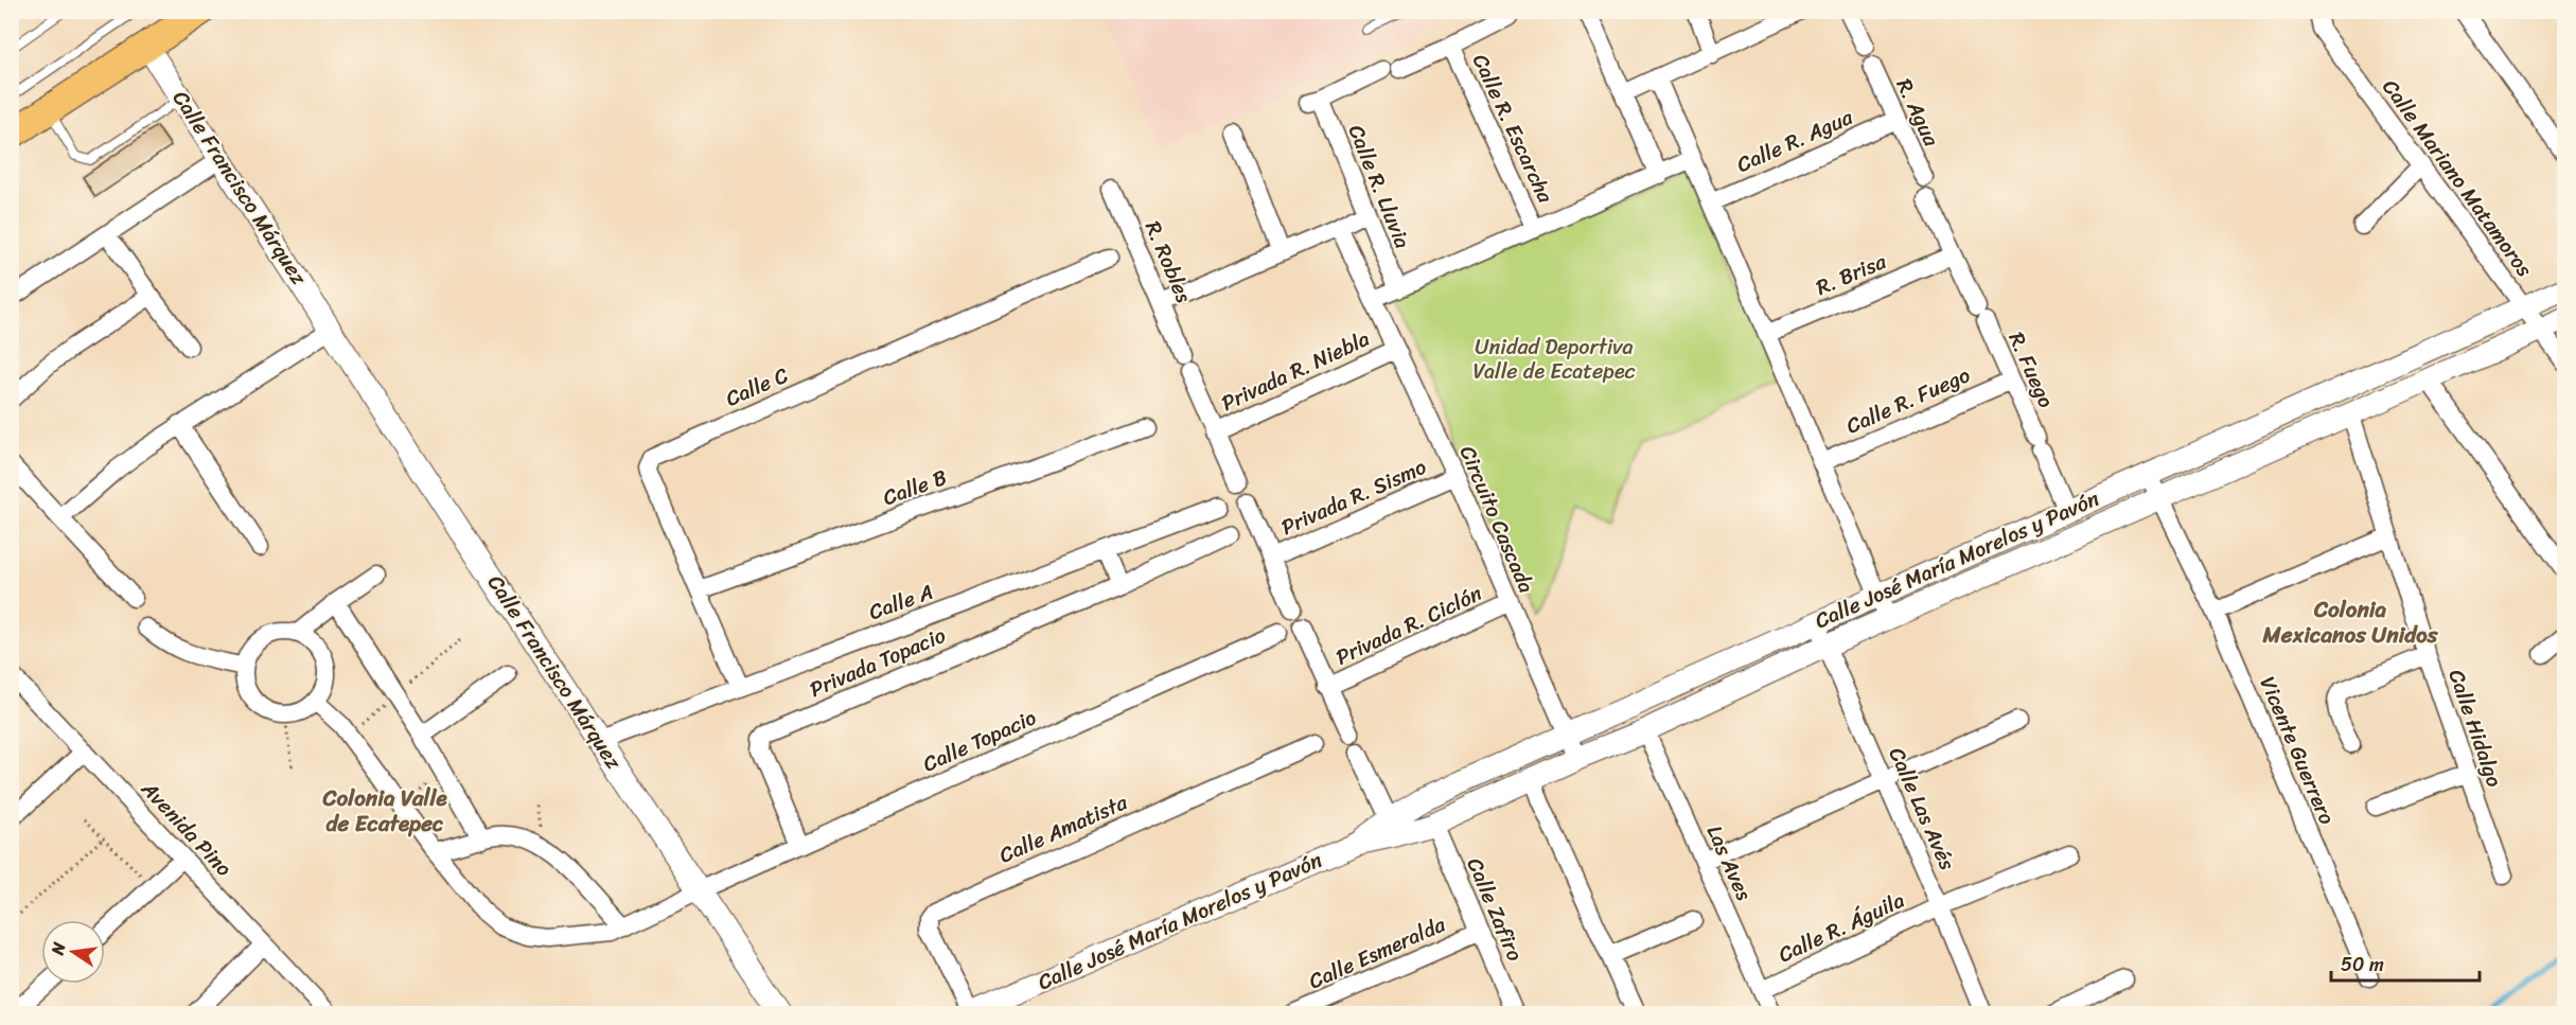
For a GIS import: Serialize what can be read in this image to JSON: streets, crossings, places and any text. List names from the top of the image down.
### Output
{
  "streets": {
    "street": [
      "R. Agua",
      "Calle R. Escarcha",
      "Calle R. Agua",
      "Calle Mariano Matamoros",
      "Calle R. Lluvia",
      "Calle Francisco Márquez",
      "R. Robles",
      "R. Brisa",
      "R. Fuego",
      "Privada R. Niebla",
      "Calle C",
      "Calle R. Fuego",
      "Calle B",
      "Privada R. Sismo",
      "Circuito Cascada",
      "Calle José María Morelos y Pavón",
      "Calle A",
      "Privada R. Ciclón",
      "Privada Topacio",
      "Calle Hidalgo",
      "Calle Topacio",
      "Vicente Guerrero",
      "Calle Las Avés",
      "Avenida Pino",
      "Calle Amatista",
      "Las Aves",
      "Calle Zafiro",
      "Calle R. Águila",
      "Calle Esmeralda"
    ]
  },
  "crossings": [
    ["R. Agua", "Calle R. Agua"],
    ["Calle R. Escarcha", "Calle R. Lluvia"],
    ["Calle Mariano Matamoros", "Calle José María Morelos y Pavón"],
    ["Calle Francisco Márquez", "Calle A"],
    ["Calle Francisco Márquez", "Calle Topacio"],
    ["R. Robles", "Privada R. Niebla"],
    ["R. Brisa", "R. Fuego"],
    ["R. Fuego", "Calle R. Fuego"],
    ["R. Fuego", "Calle José María Morelos y Pavón"],
    ["Privada R. Niebla", "Circuito Cascada"],
    ["Calle C", "Calle B"],
    ["Calle C", "Calle A"],
    ["Privada R. Sismo", "Circuito Cascada"],
    ["Circuito Cascada", "Calle José María Morelos y Pavón"],
    ["Circuito Cascada", "Privada R. Ciclón"],
    ["Calle José María Morelos y Pavón", "Calle Hidalgo"],
    ["Calle José María Morelos y Pavón", "Vicente Guerrero"],
    ["Calle José María Morelos y Pavón", "Calle Las Avés"],
    ["Calle José María Morelos y Pavón", "Calle Amatista"],
    ["Calle José María Morelos y Pavón", "Las Aves"],
    ["Calle José María Morelos y Pavón", "Calle Zafiro"],
    ["Privada Topacio", "Calle Topacio"],
    ["Calle Las Avés", "Calle R. Águila"],
    ["Las Aves", "Calle R. Águila"],
    ["Calle Zafiro", "Calle Esmeralda"]
  ],
  "districts": ["Colonia Mexicanos Unidos", "Colonia Valle de Ecatepec"],
  "parks": ["Unidad Deportiva Valle de Ecatepec"],
  "scale_bar": "50 m",
  "north": "left"
}
